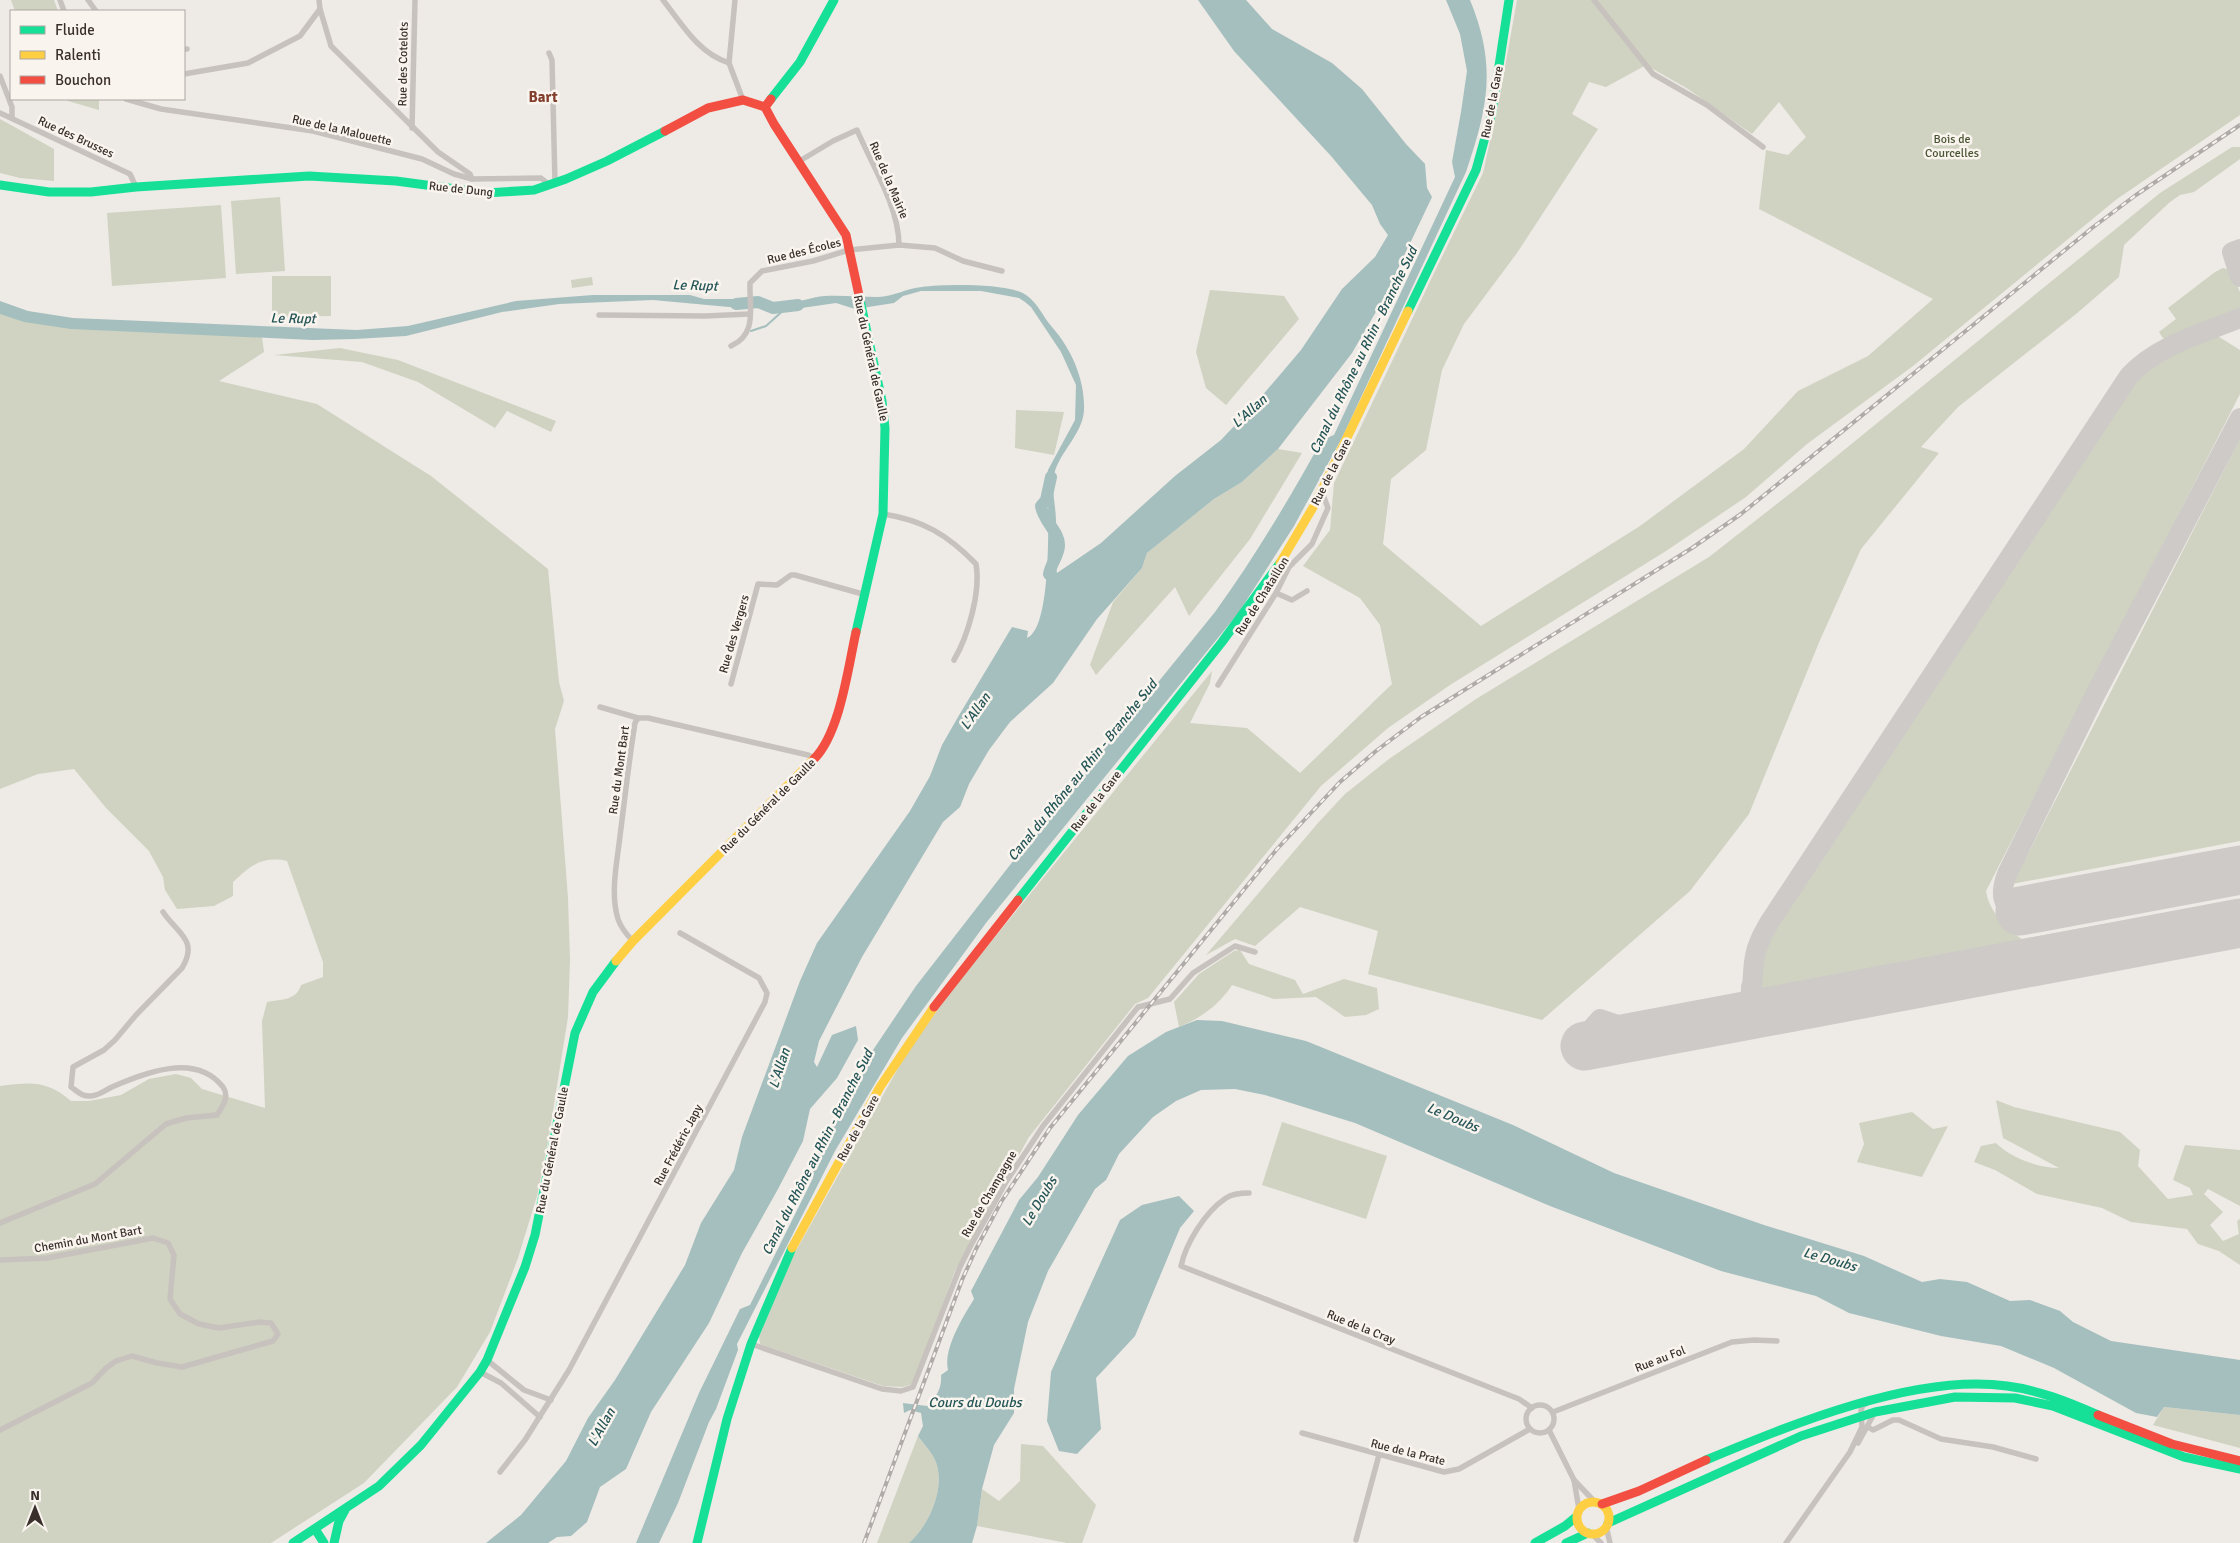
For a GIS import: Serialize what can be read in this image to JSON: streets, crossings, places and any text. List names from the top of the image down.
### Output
{
  "streets": {
    "main road": ["Rue de la Gare", "Rue de Dung", "Rue du Général de Gaulle"],
    "street": [
      "Rue des Cotelots",
      "Rue de la Malouette",
      "Rue des Brusses",
      "Rue de la Mairie",
      "Rue des Écoles",
      "Rue de Chataillon",
      "Rue des Vergers",
      "Rue du Mont Bart",
      "Rue Frédéric Japy",
      "Rue de Champagne",
      "Chemin du Mont Bart",
      "Rue de la Cray",
      "Rue au Fol",
      "Rue de la Prate"
    ]
  },
  "crossings": [
    ["Rue de la Gare", "Rue de Chataillon"],
    ["Rue de la Gare", "Rue de Champagne"],
    ["Rue de la Malouette", "Rue de Dung"],
    ["Rue des Brusses", "Rue de Dung"],
    ["Rue de la Mairie", "Rue du Général de Gaulle"],
    ["Rue de Dung", "Rue du Général de Gaulle"],
    ["Rue des Écoles", "Rue du Général de Gaulle"],
    ["Rue du Général de Gaulle", "Rue des Vergers"],
    ["Rue du Général de Gaulle", "Rue du Mont Bart"],
    ["Rue de la Cray", "Rue au Fol"],
    ["Rue de la Cray", "Rue de la Prate"],
    ["Rue au Fol", "Rue de la Prate"]
  ],
  "districts": ["Bart"],
  "water": [
    "Le Rupt",
    "Canal du Rhône au Rhin - Branche Sud",
    "L'Allan",
    "Le Doubs",
    "Cours du Doubs"
  ],
  "parks": ["Bois de Courcelles"],
  "legend": ["Fluide", "Ralenti", "Bouchon"],
  "north": "top"
}
